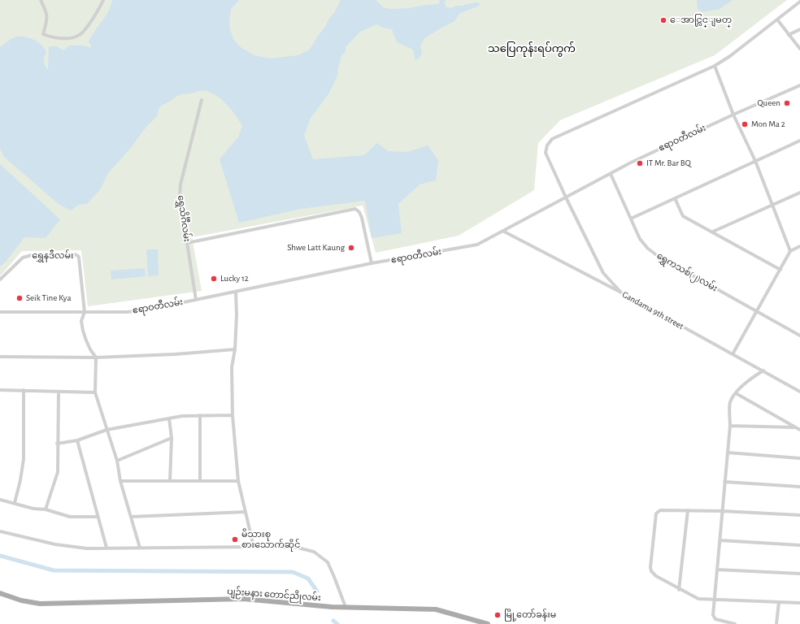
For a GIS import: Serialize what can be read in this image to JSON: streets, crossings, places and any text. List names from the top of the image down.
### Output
{
  "streets": {
    "main road": ["ပျဉ်းမနား တောင်ညိုလမ်း"],
    "street": [
      "ဧရာဝတီလမ်း",
      "ရွှေသိင်္ဂီလမ်း",
      "ရွှေနဒီလမ်း",
      "ရွှေကသစ်(၂)လမ်း",
      "Gandama 9th street"
    ]
  },
  "crossings": [
    ["ဧရာဝတီလမ်း", "ရွှေသိင်္ဂီလမ်း"],
    ["ဧရာဝတီလမ်း", "ရွှေနဒီလမ်း"],
    ["ဧရာဝတီလမ်း", "ရွှေကသစ်(၂)လမ်း"],
    ["ဧရာဝတီလမ်း", "Gandama 9th street"]
  ],
  "districts": ["သပြေကုန်းရပ်ကွက်"],
  "places": [
    "ေအာင္လြင္ျမတ္",
    "Queen",
    "Mon Ma 2",
    "IT Mr. Bar BQ",
    "Shwe Latt Kaung",
    "Lucky 12",
    "Seik Tine Kya",
    "မိသားစု စားသောက်ဆိုင်",
    "မြို့တော်ခန်းမ"
  ]
}
